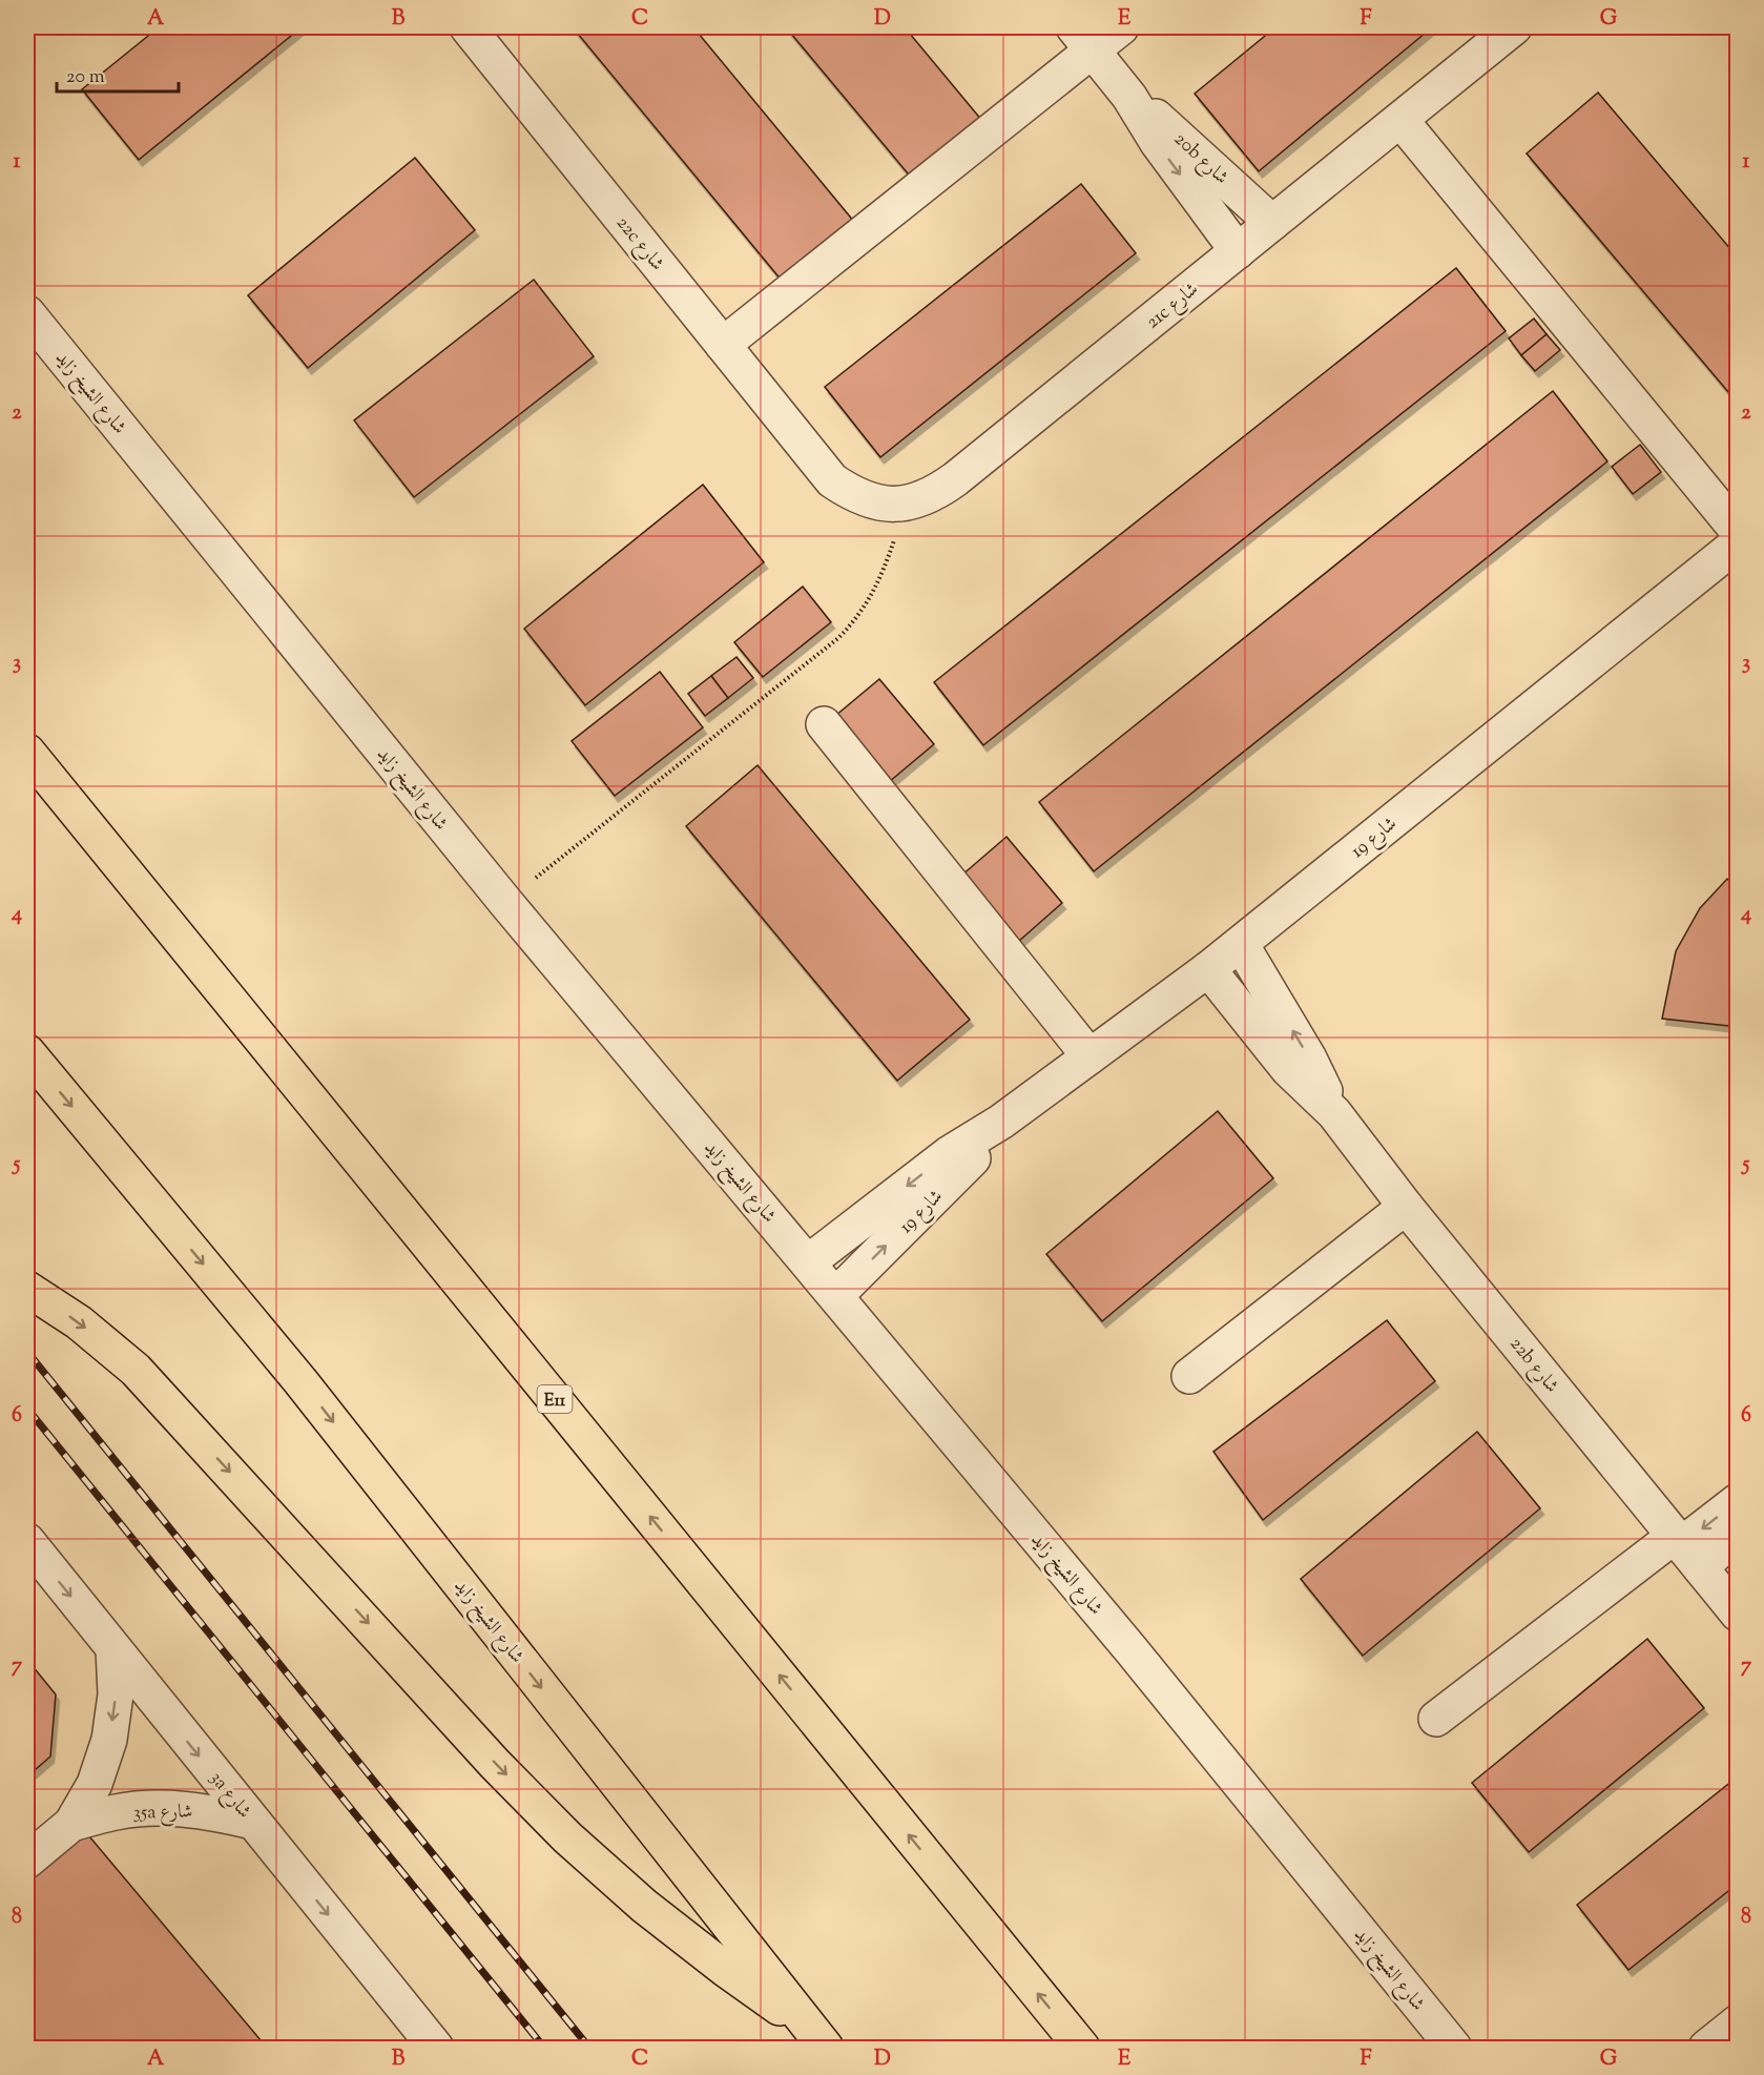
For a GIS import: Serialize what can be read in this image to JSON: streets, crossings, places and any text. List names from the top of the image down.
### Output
{
  "streets": {
    "highway": ["شارع الشيخ زايد", "E11"],
    "street": [
      "20b شارع",
      "22c شارع",
      "21c شارع",
      "شارع 19",
      "22b شارع",
      "3a شارع",
      "35a شارع"
    ]
  },
  "crossings": [
    ["20b شارع", "21c شارع"],
    ["22c شارع", "21c شارع"],
    ["شارع الشيخ زايد", "شارع 19"],
    ["شارع 19", "22b شارع"],
    ["3a شارع", "35a شارع"]
  ],
  "one_way": ["شارع الشيخ زايد", "3a شارع", "35a شارع"],
  "scale_bar": "20 m",
  "grid": {
    "columns": [
      "A",
      "B",
      "C",
      "D",
      "E",
      "F",
      "G"
    ],
    "rows": [
      "1",
      "2",
      "3",
      "4",
      "5",
      "6",
      "7",
      "8"
    ]
  }
}
